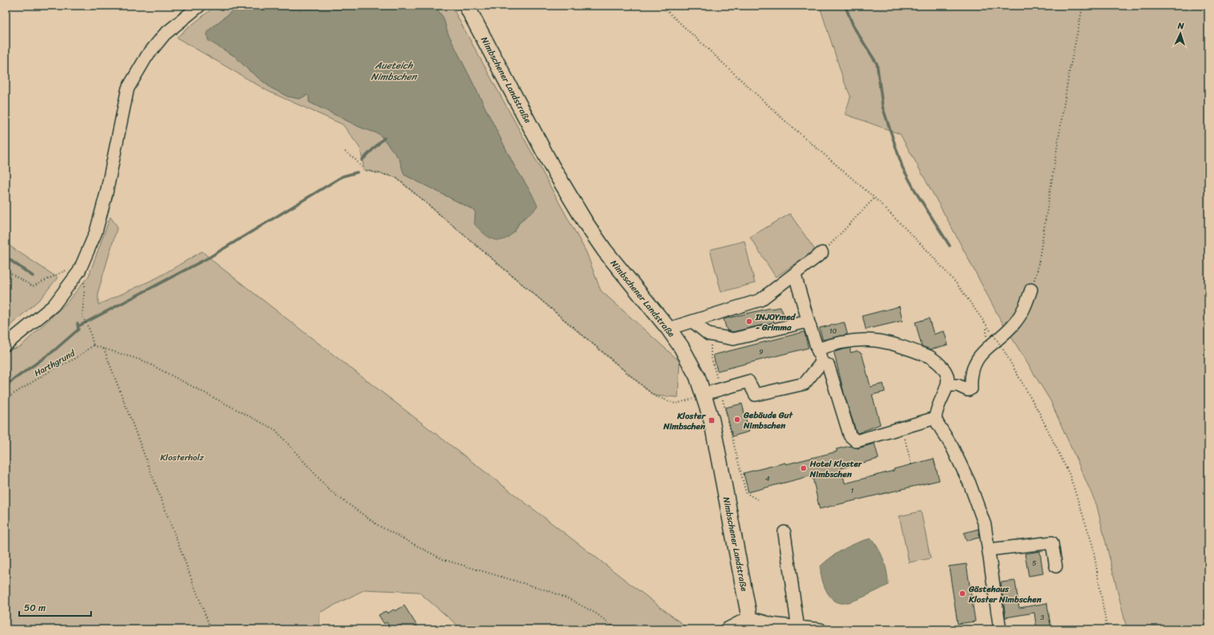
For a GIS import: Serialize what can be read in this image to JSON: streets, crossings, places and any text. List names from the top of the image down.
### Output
{
  "streets": {
    "main road": ["Nimbschener Landstraße"],
    "path": ["Harthgrund"]
  },
  "water": ["Aueteich Nimbschen"],
  "parks": ["Klosterholz"],
  "places": {
    "other": [
      "INJOYmed - Grimma",
      "Gebäude Gut Nimbschen",
      "Hotel Kloster Nimbschen",
      "Gästehaus Kloster Nimbschen"
    ],
    "transit": ["Kloster Nimbschen"]
  },
  "house_numbers": [
    "10",
    "9",
    "4",
    "1",
    "5",
    "3"
  ],
  "scale_bar": "50 m",
  "north": "top"
}
